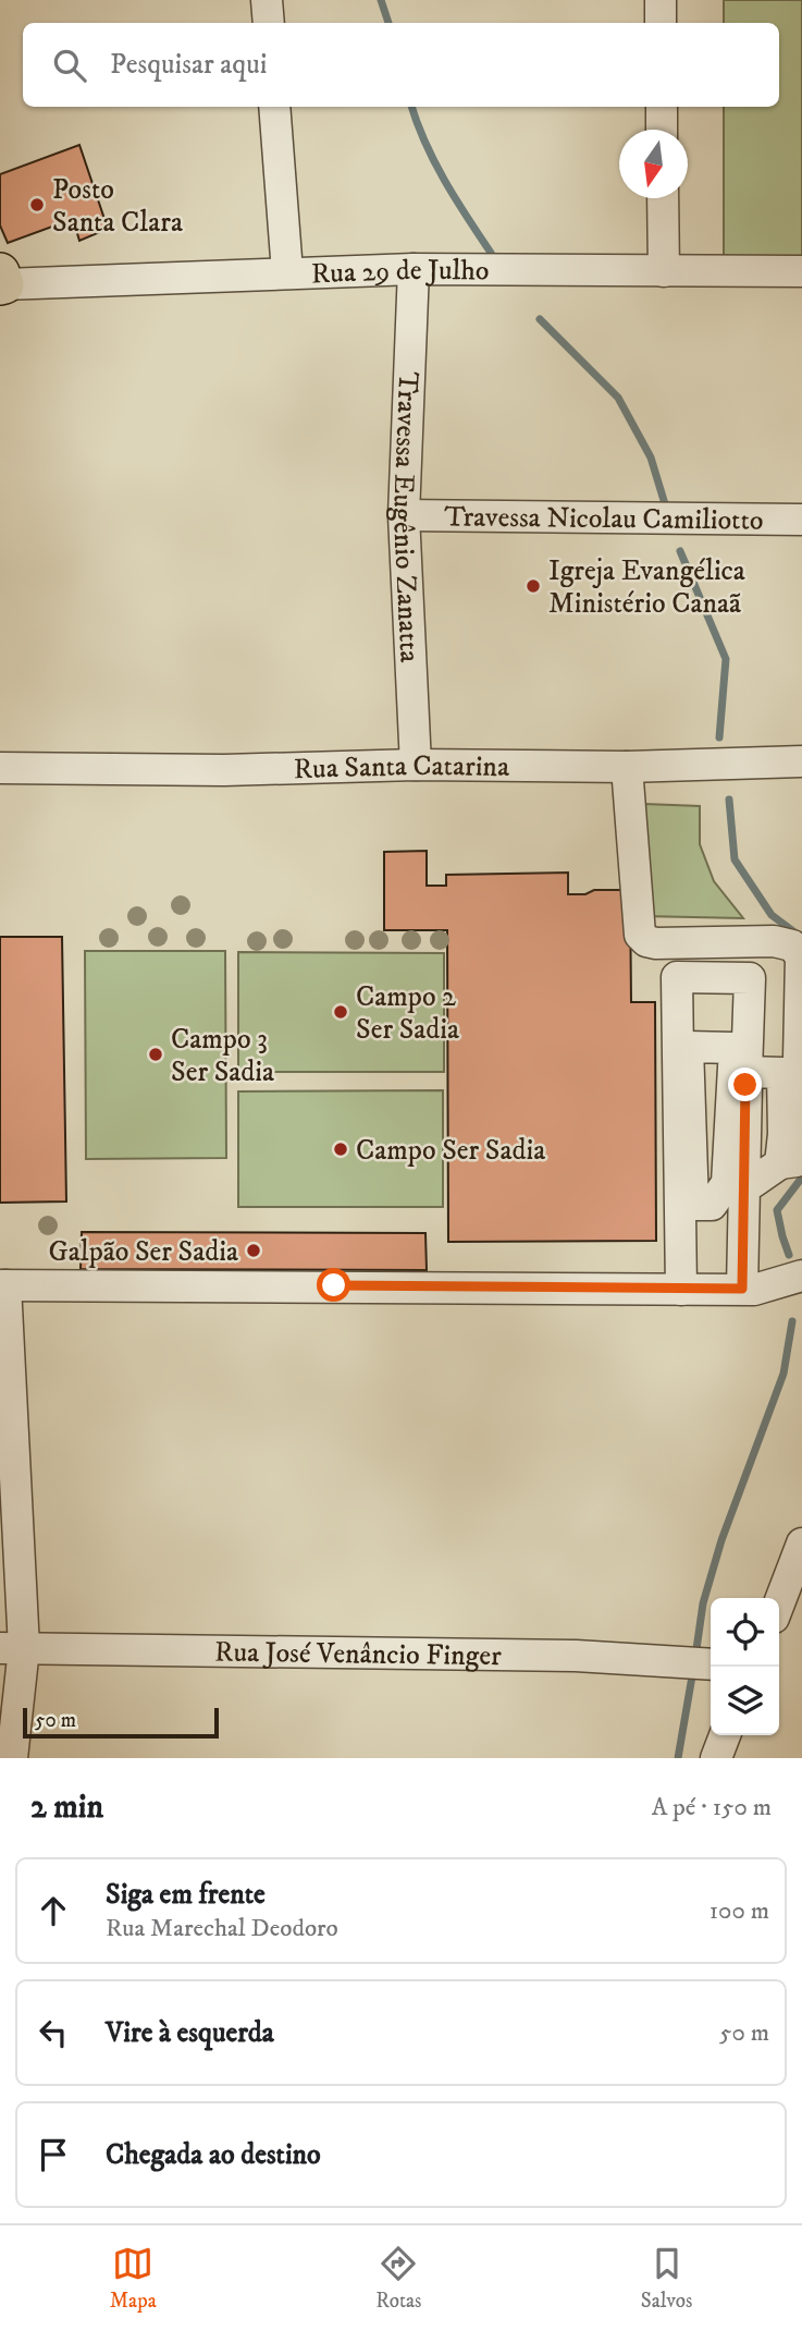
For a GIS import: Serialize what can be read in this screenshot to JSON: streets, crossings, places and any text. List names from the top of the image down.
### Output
{
  "streets": {
    "street": [
      "Rua 29 de Julho",
      "Travessa Eugênio Zanatta",
      "Travessa Nicolau Camiliotto",
      "Rua Santa Catarina",
      "Rua José Venâncio Finger"
    ]
  },
  "crossings": [
    ["Rua 29 de Julho", "Travessa Eugênio Zanatta"],
    ["Travessa Eugênio Zanatta", "Travessa Nicolau Camiliotto"],
    ["Travessa Eugênio Zanatta", "Rua Santa Catarina"]
  ],
  "places": [
    "Posto Santa Clara",
    "Igreja Evangélica Ministério Canaã",
    "Campo 2 Ser Sadia",
    "Campo 3 Ser Sadia",
    "Campo Ser Sadia",
    "Galpão Ser Sadia"
  ],
  "scale_bar": "50 m",
  "north": "bottom",
  "page": {
    "search": "Pesquisar aqui",
    "scale": "50 m",
    "heading": ["2 min", "A pé · 150 m"],
    "list": [
      ["Siga em frente", "Rua Marechal Deodoro", "100 m"],
      ["Vire à esquerda", "50 m"],
      "Chegada ao destino"
    ],
    "nav": ["Mapa", "Rotas", "Salvos"]
  }
}
